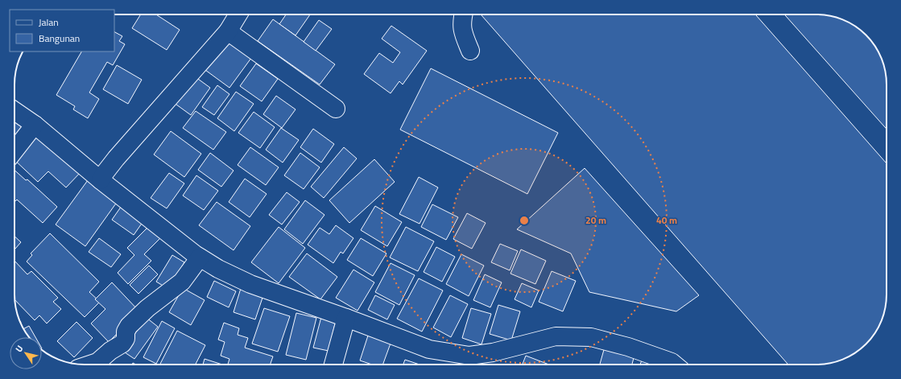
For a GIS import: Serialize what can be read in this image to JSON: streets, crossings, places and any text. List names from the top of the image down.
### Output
{
  "legend": ["Jalan", "Bangunan"],
  "north": "top left",
  "rings": ["20 m", "40 m"]
}
